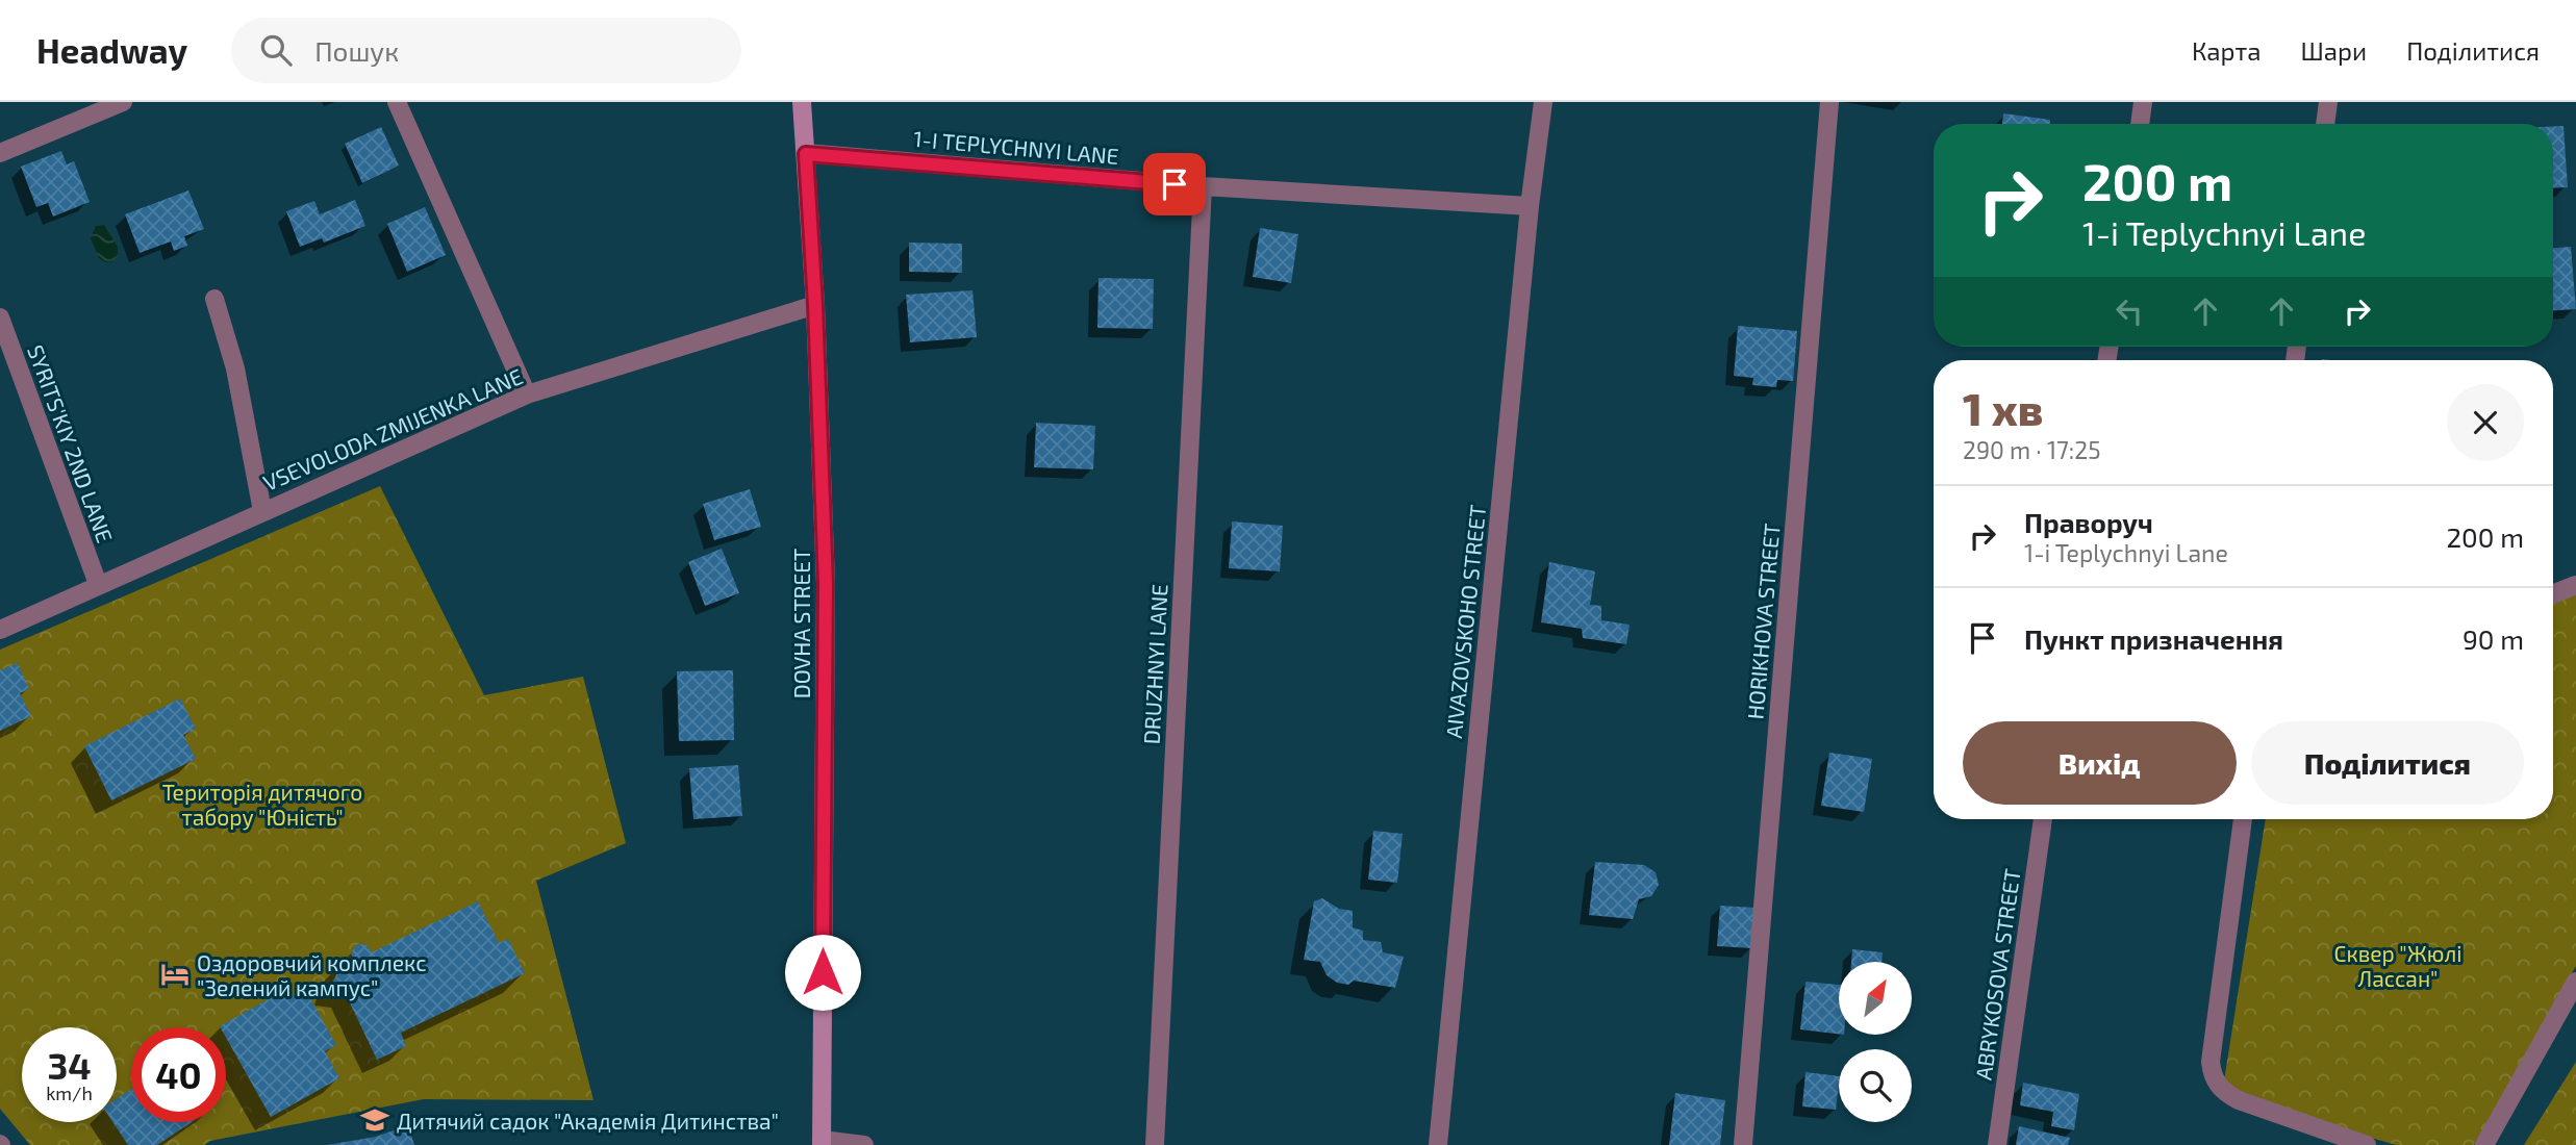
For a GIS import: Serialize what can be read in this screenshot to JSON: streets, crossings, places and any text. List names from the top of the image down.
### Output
{
  "streets": {
    "street": [
      "1-I TEPLYCHNYI LANE",
      "VSEVOLODA ZMIJENKA LANE",
      "SYRITS'KIY 2ND LANE",
      "AIVAZOVSKOHO STREET",
      "HORIKHOVA STREET",
      "DOVHA STREET",
      "DRUZHNYI LANE",
      "ABRYKOSOVA STREET"
    ]
  },
  "crossings": [
    ["1-I TEPLYCHNYI LANE", "AIVAZOVSKOHO STREET"],
    ["1-I TEPLYCHNYI LANE", "DOVHA STREET"],
    ["1-I TEPLYCHNYI LANE", "DRUZHNYI LANE"],
    ["VSEVOLODA ZMIJENKA LANE", "SYRITS'KIY 2ND LANE"],
    ["VSEVOLODA ZMIJENKA LANE", "DOVHA STREET"]
  ],
  "parks": ["Територія дитячого табору \"Юність\"", "Сквер \"Жюлі Лассан\""],
  "places": {
    "hotel": ["Оздоровчий комплекс \"Зелений кампус\""],
    "school or university": ["Дитячий садок \"Академія Дитинства\""]
  },
  "north": "top right",
  "page": {
    "header": "Headway",
    "search": "Пошук",
    "nav": ["Карта", "Шари", "Поділитися"],
    "turn": ["200 m", "1-i Teplychnyi Lane"],
    "heading": ["1 хв", "290 m · 17:25"],
    "list": [
      {
        "name": "Праворуч",
        "note": "1-i Teplychnyi Lane",
        "value": "200 m"
      },
      {
        "name": "Пункт призначення",
        "value": "90 m"
      }
    ],
    "buttons": ["Вихід", "Поділитися"],
    "speed": "34 km/h",
    "limit": "40"
  }
}
